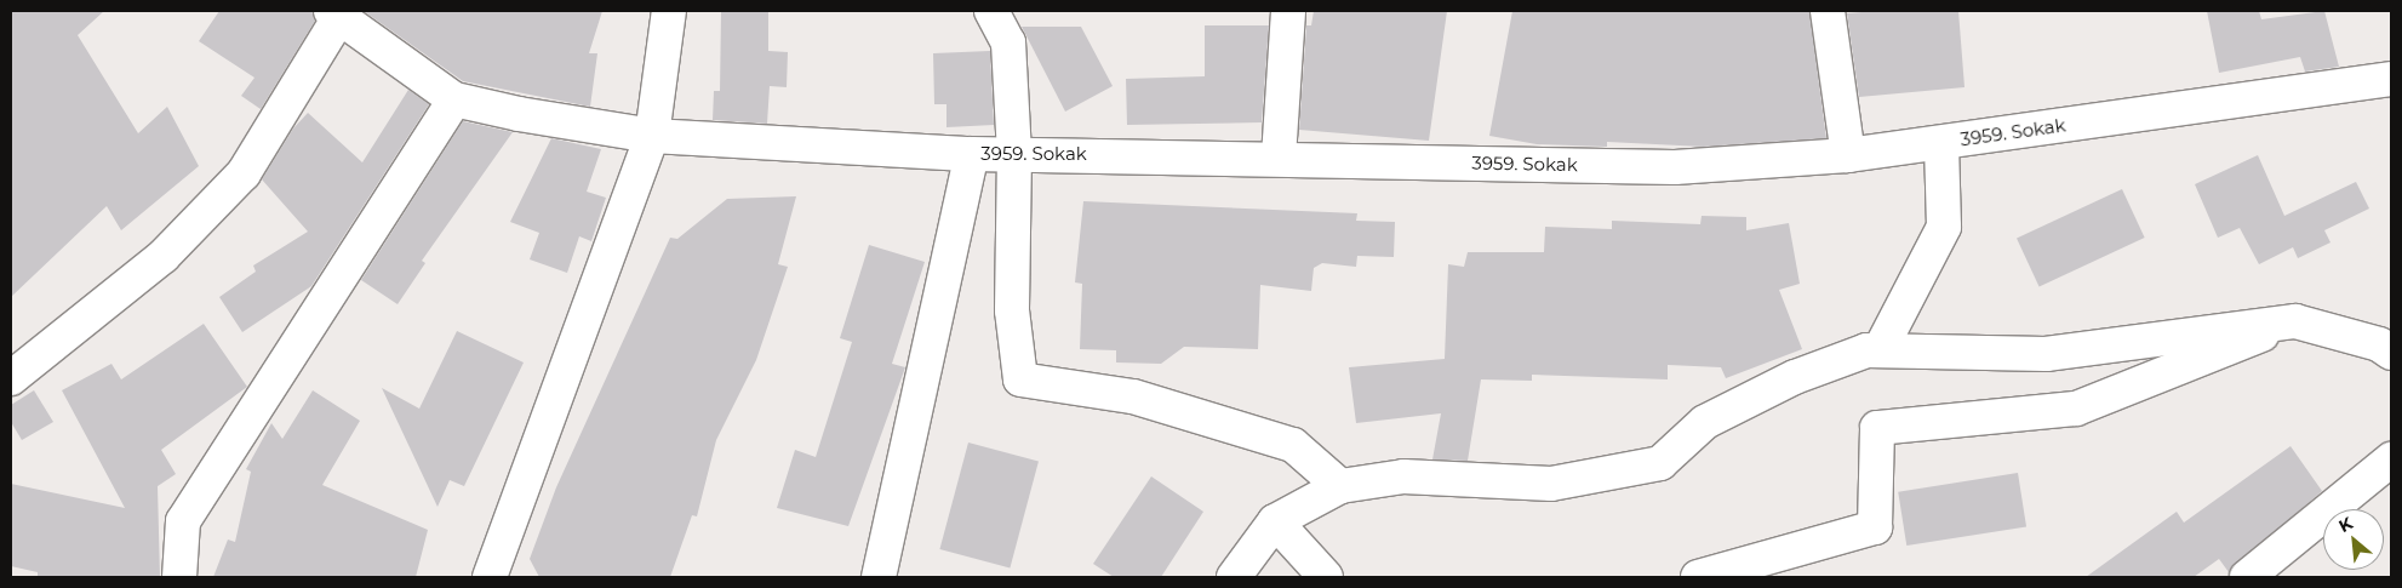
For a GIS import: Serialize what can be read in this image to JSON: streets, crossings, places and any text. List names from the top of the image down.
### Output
{
  "streets": {
    "street": ["3959. Sokak"]
  },
  "north": "top left"
}
